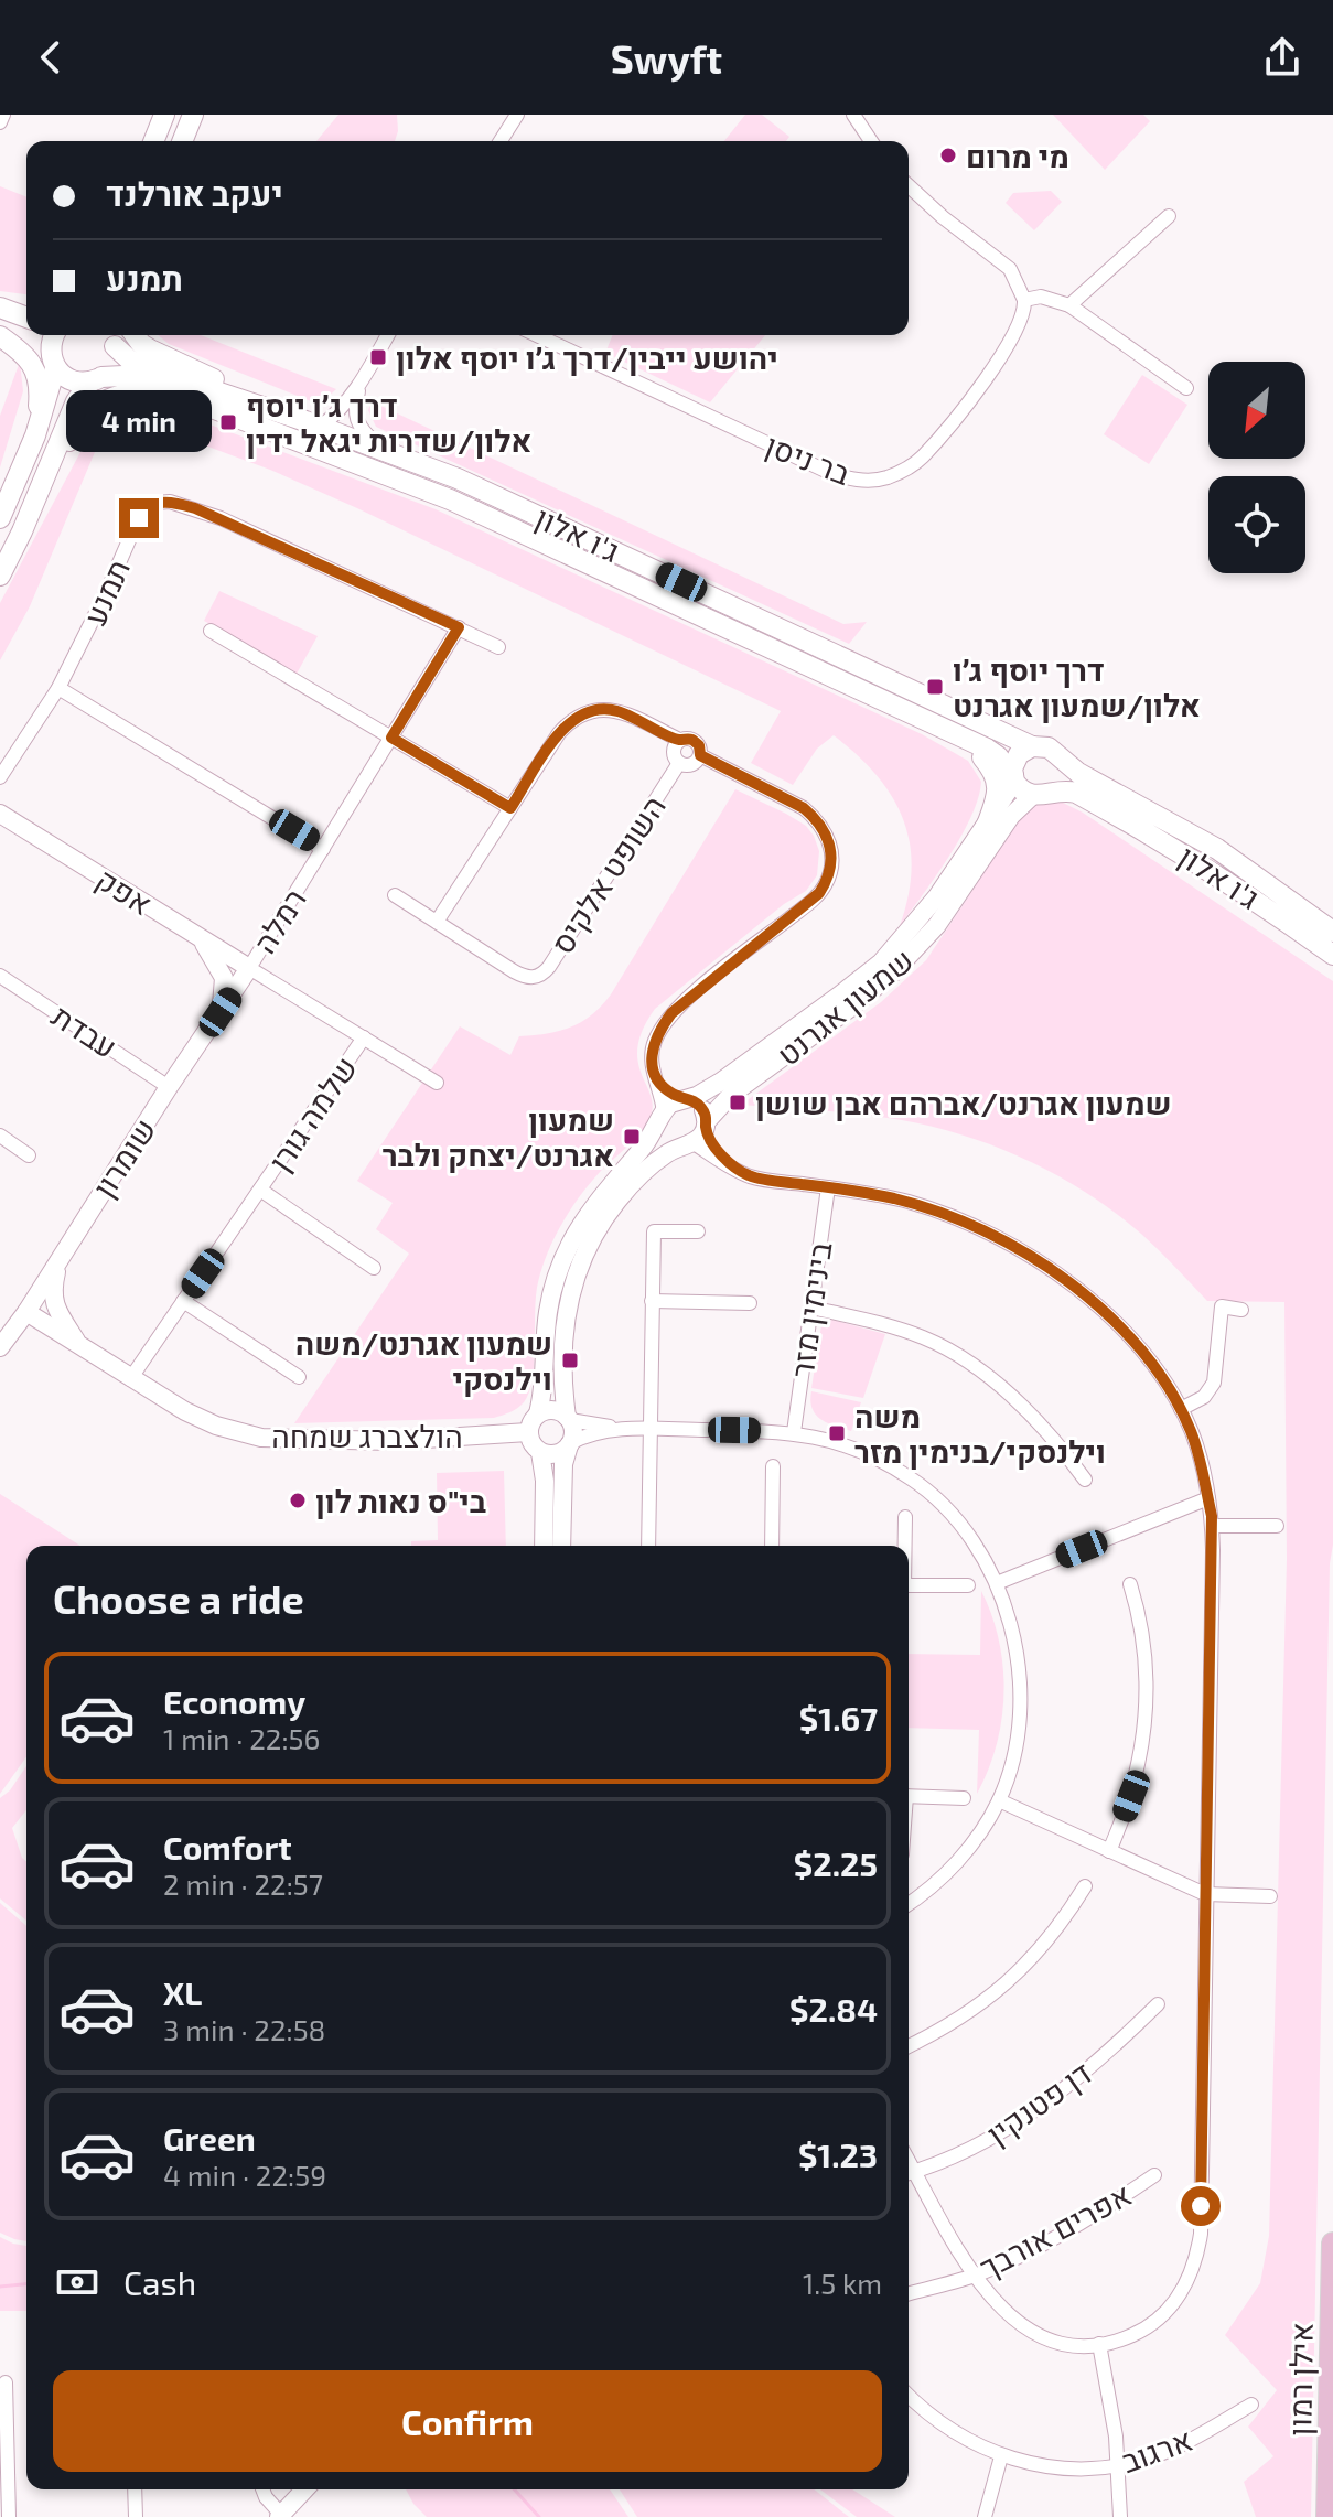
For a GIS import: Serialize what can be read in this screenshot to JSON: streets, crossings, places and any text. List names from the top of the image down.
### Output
{
  "streets": {
    "main road": ["ג'ו אלון", "אילן רמון"],
    "street": [
      "בר ניסן",
      "תמנע",
      "השופט אלקיס",
      "אפק",
      "רמלה",
      "שמעון אגרנט",
      "עבדת",
      "שלמה גורן",
      "שומרון",
      "בינימין מזר",
      "הולצברג שמחה",
      "דן פטנקין",
      "אפרים אורבך",
      "ארגוב"
    ]
  },
  "crossings": [
    ["ג'ו אלון", "שמעון אגרנט"],
    ["תמנע", "רמלה"],
    ["אפק", "רמלה"],
    ["אפק", "שלמה גורן"],
    ["אפק", "שומרון"],
    ["רמלה", "שלמה גורן"],
    ["רמלה", "שומרון"],
    ["שמעון אגרנט", "הולצברג שמחה"],
    ["עבדת", "שומרון"],
    ["שלמה גורן", "שומרון"],
    ["שלמה גורן", "הולצברג שמחה"],
    ["שומרון", "הולצברג שמחה"]
  ],
  "places": {
    "other": ["מי מרום", "בי\"ס נאות לון"],
    "transit": [
      "יהושע ייבין/דרך ג׳ו יוסף אלון",
      "דרך ג׳ו יוסף אלון/שדרות יגאל ידין",
      "דרך יוסף ג׳ו אלון/שמעון אגרנט",
      "שמעון אגרנט/אברהם אבן שושן",
      "שמעון אגרנט/יצחק ולבר",
      "שמעון אגרנט/משה וילנסקי",
      "משה וילנסקי/בנימין מזר"
    ]
  },
  "north": "bottom left",
  "page": {
    "header": "Swyft",
    "banner": ["יעקב אורלנד", "תמנע"],
    "bubble": "4 min",
    "heading": "Choose a ride",
    "list": [
      {
        "name": "Economy",
        "note": "1 min · 22:56",
        "value": "$1.67"
      },
      {
        "name": "Comfort",
        "note": "2 min · 22:57",
        "value": "$2.25"
      },
      {
        "name": "XL",
        "note": "3 min · 22:58",
        "value": "$2.84"
      },
      {
        "name": "Green",
        "note": "4 min · 22:59",
        "value": "$1.23"
      }
    ],
    "pay": ["Cash", "1.5 km"],
    "buttons": "Confirm"
  }
}
